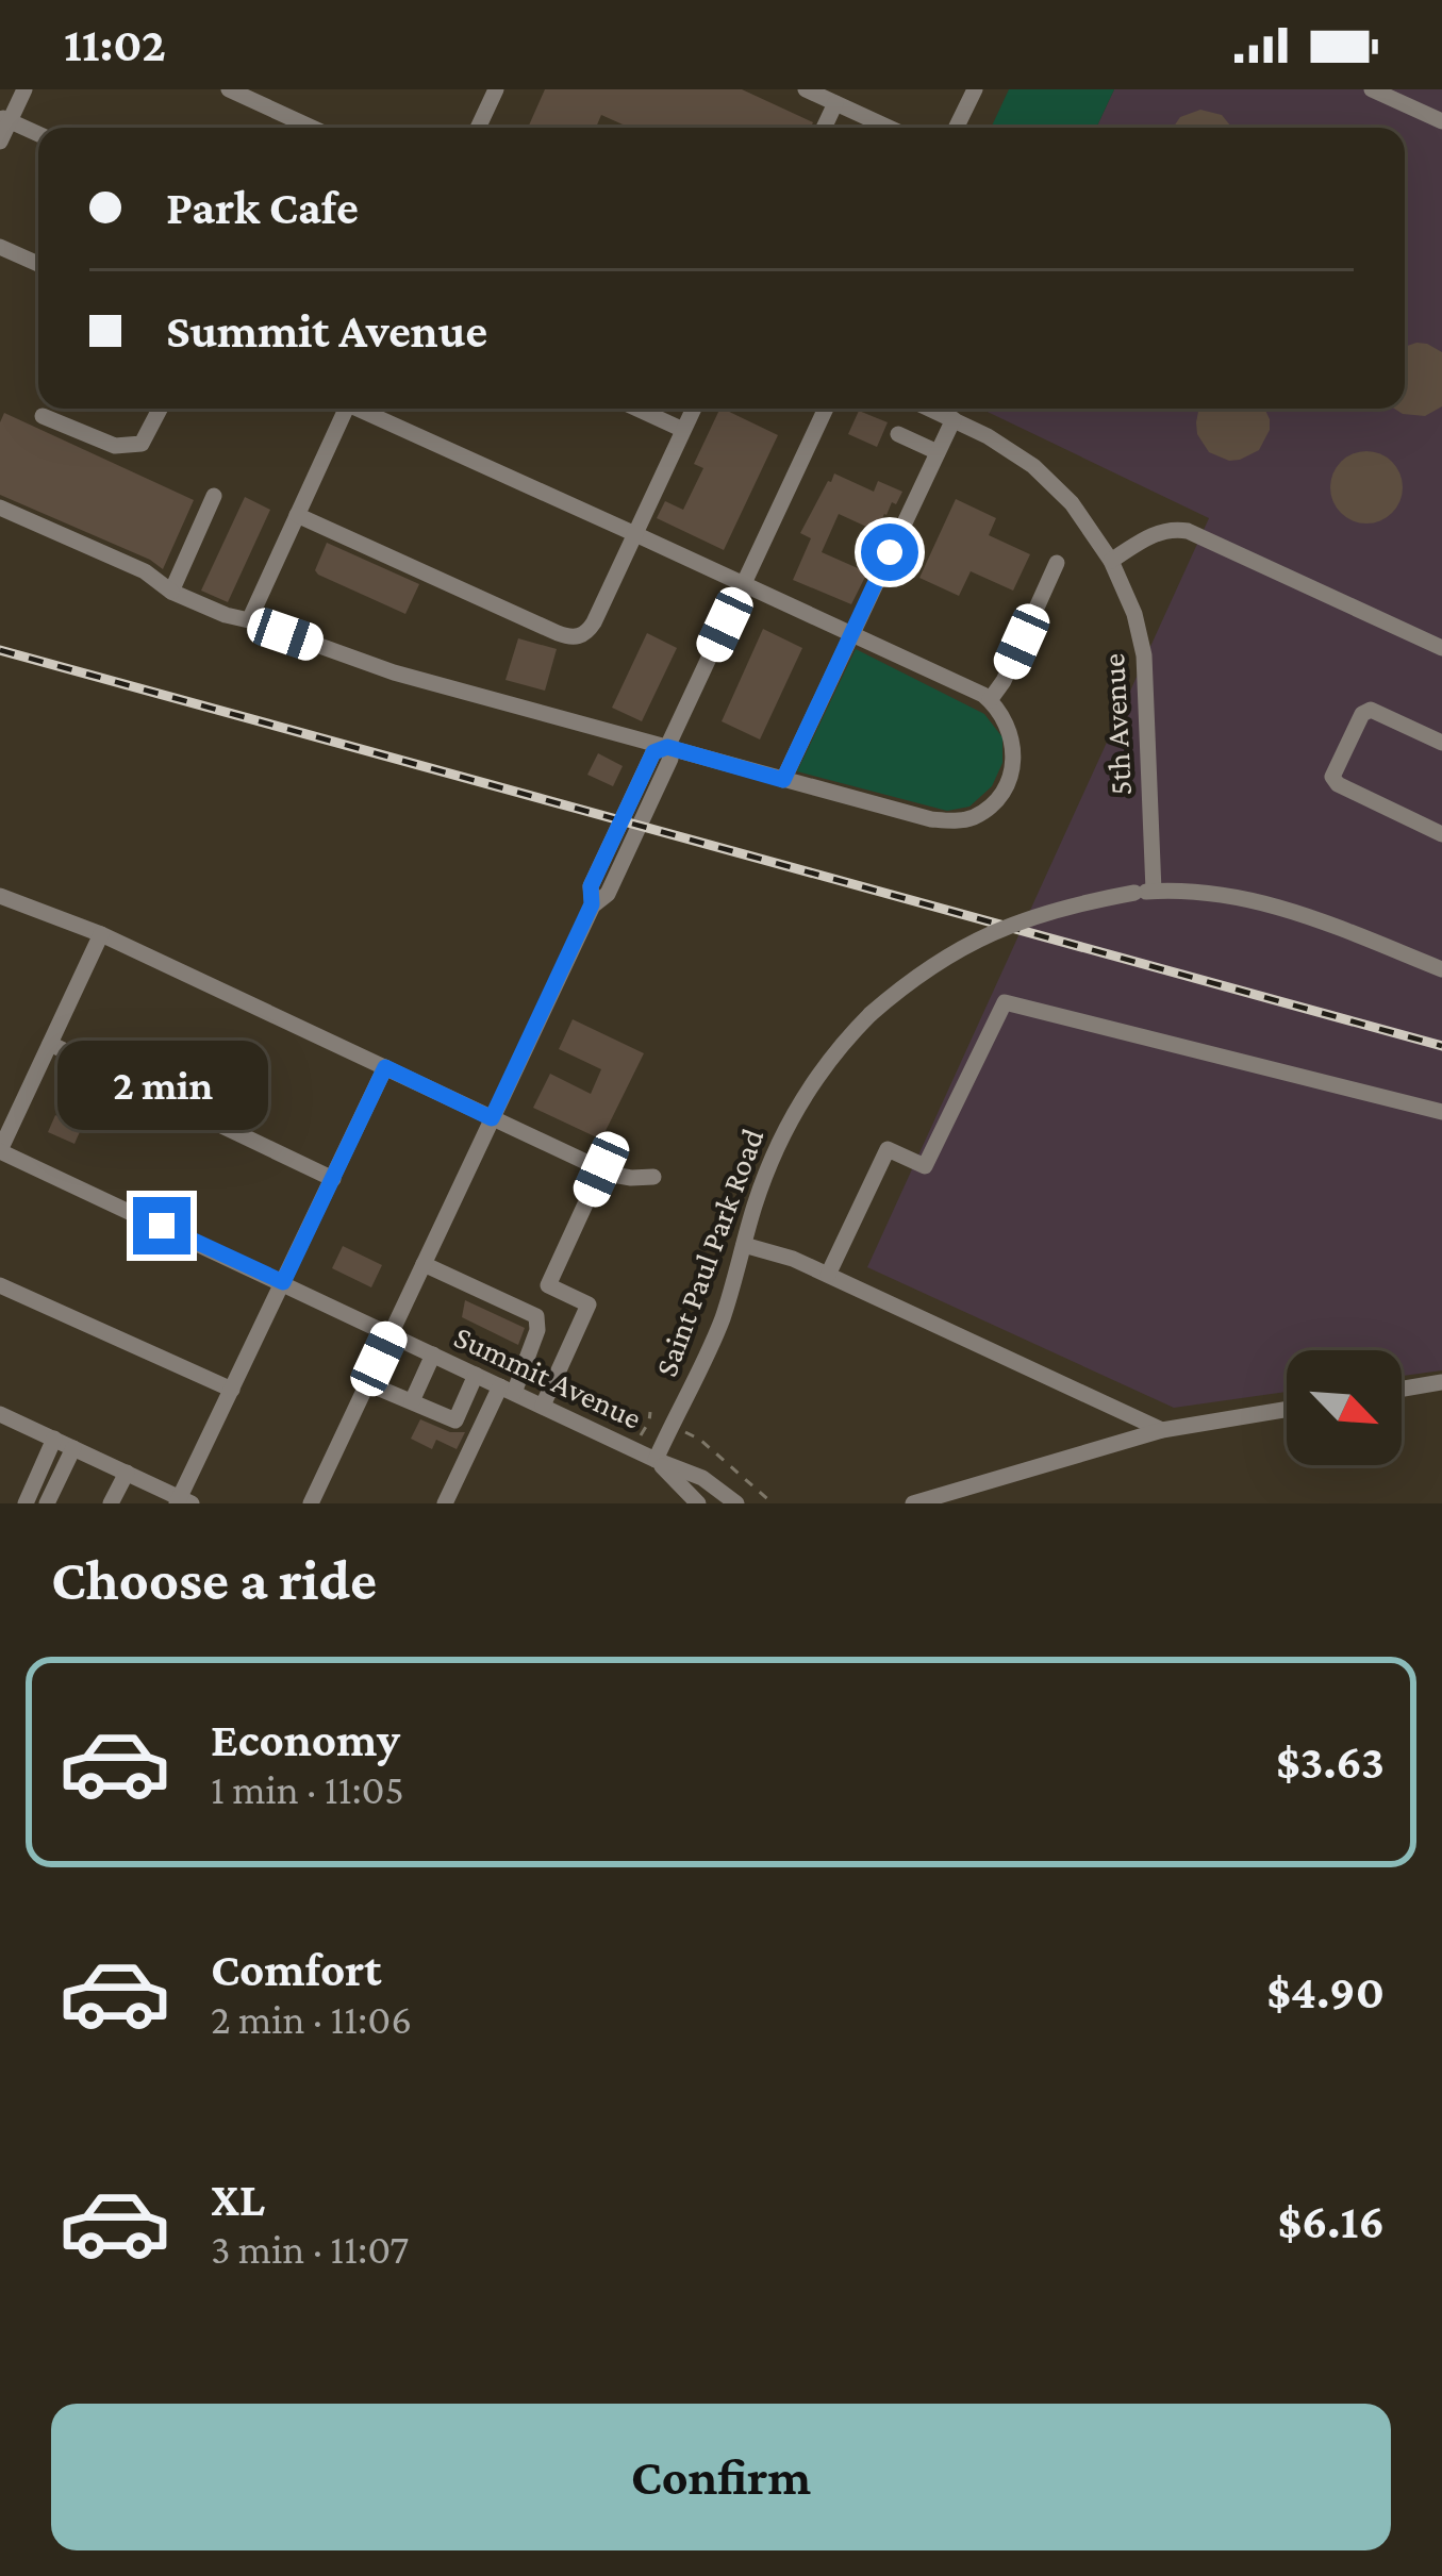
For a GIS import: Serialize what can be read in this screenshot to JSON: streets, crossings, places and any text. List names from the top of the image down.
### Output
{
  "streets": {
    "street": ["5th Avenue", "Saint Paul Park Road", "Summit Avenue"]
  },
  "crossings": [
    ["5th Avenue", "Saint Paul Park Road"],
    ["Saint Paul Park Road", "Summit Avenue"]
  ],
  "north": "bottom right",
  "page": {
    "status": "11:02",
    "banner": ["Park Cafe", "Summit Avenue"],
    "bubble": "2 min",
    "heading": "Choose a ride",
    "list": [
      {
        "name": "Economy",
        "note": "1 min · 11:05",
        "value": "$3.63"
      },
      {
        "name": "Comfort",
        "note": "2 min · 11:06",
        "value": "$4.90"
      },
      {
        "name": "XL",
        "note": "3 min · 11:07",
        "value": "$6.16"
      }
    ],
    "buttons": "Confirm"
  }
}
